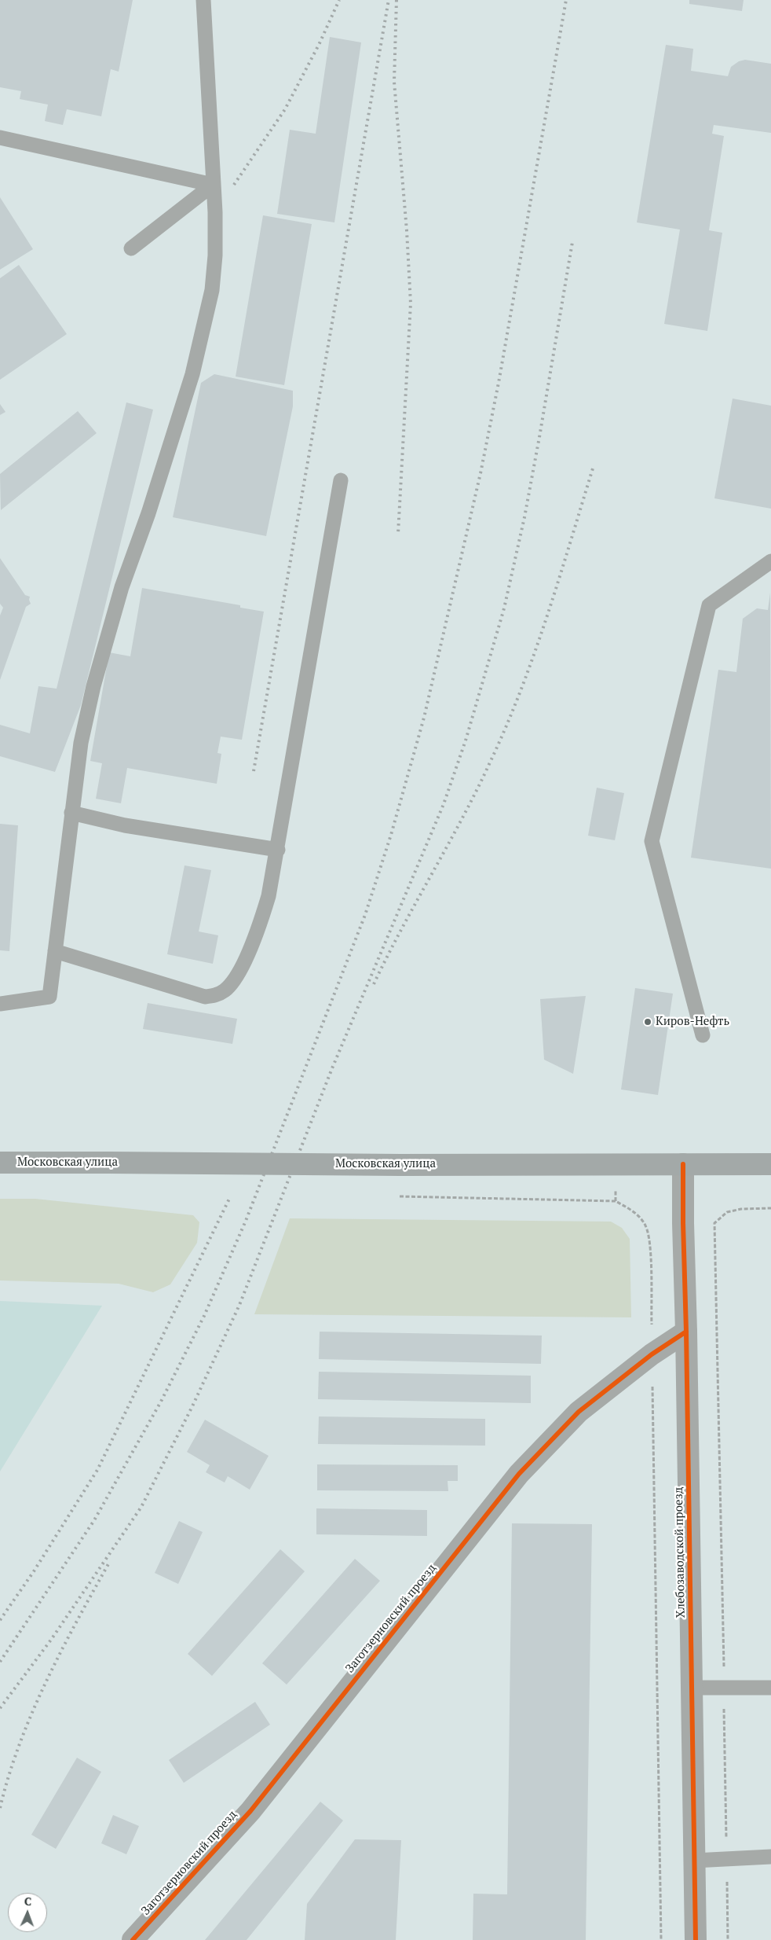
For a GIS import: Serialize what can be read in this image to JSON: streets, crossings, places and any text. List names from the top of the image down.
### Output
{
  "streets": {
    "main road": ["Московская улица"],
    "street": ["Хлебозаводской проезд", "Заготзерновский проезд"]
  },
  "crossings": [
    ["Московская улица", "Хлебозаводской проезд"],
    ["Хлебозаводской проезд", "Заготзерновский проезд"]
  ],
  "places": ["Киров-Нефть"],
  "north": "top"
}
